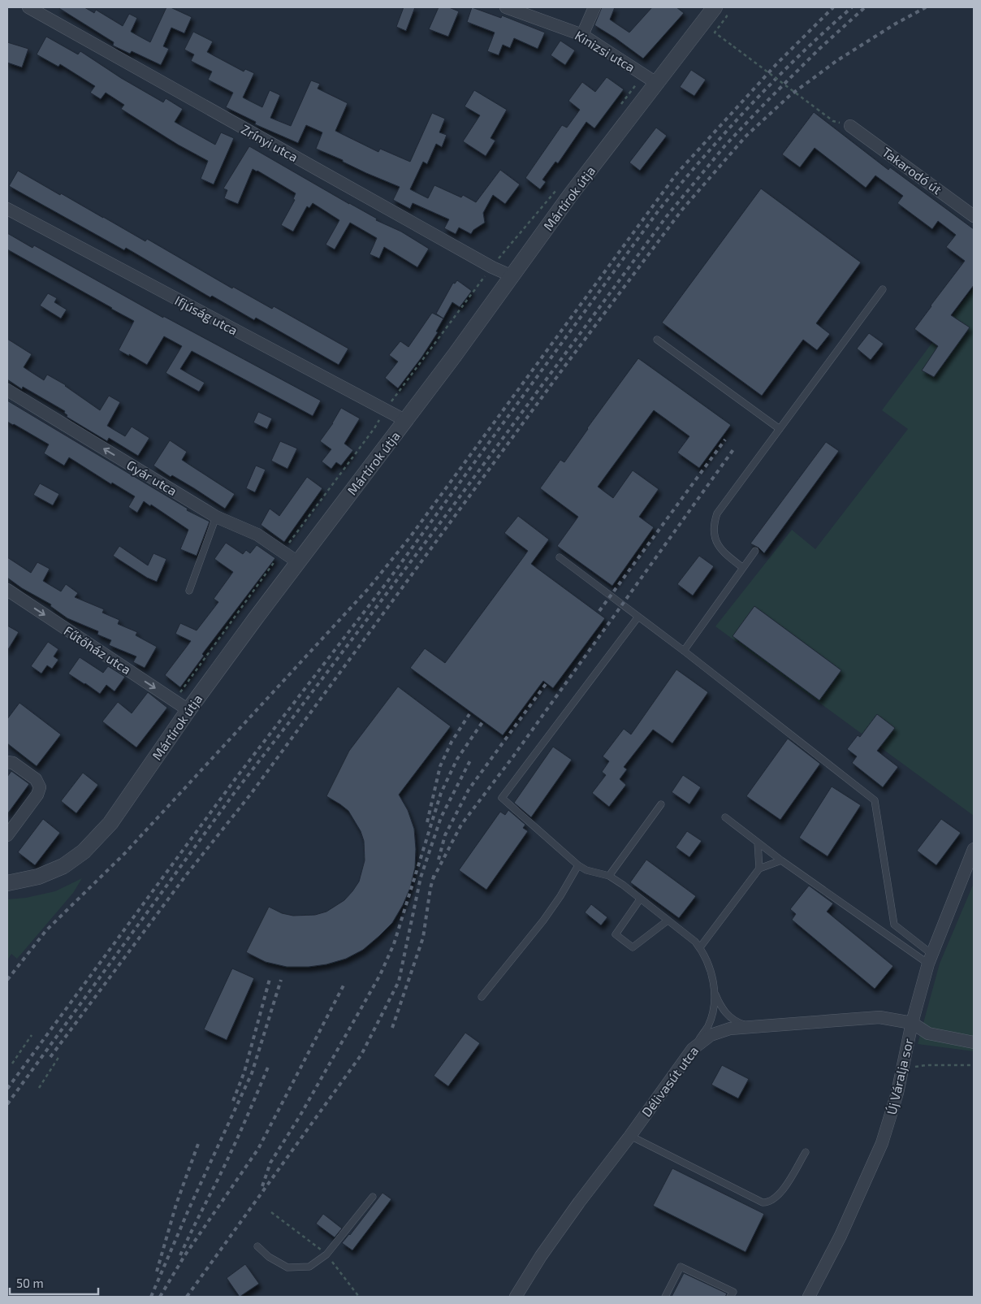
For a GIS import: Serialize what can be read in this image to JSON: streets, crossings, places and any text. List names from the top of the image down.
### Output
{
  "streets": {
    "street": [
      "Kinizsi utca",
      "Zrínyi utca",
      "Takarodó út",
      "Mártírok útja",
      "Ifjúság utca",
      "Gyár utca",
      "Fűtőház utca",
      "Új Váralja sor",
      "Délivasút utca"
    ]
  },
  "crossings": [
    ["Kinizsi utca", "Mártírok útja"],
    ["Zrínyi utca", "Mártírok útja"],
    ["Mártírok útja", "Ifjúság utca"],
    ["Mártírok útja", "Gyár utca"],
    ["Mártírok útja", "Fűtőház utca"],
    ["Új Váralja sor", "Délivasút utca"]
  ],
  "one_way": ["Gyár utca", "Fűtőház utca"],
  "scale_bar": "50 m"
}
